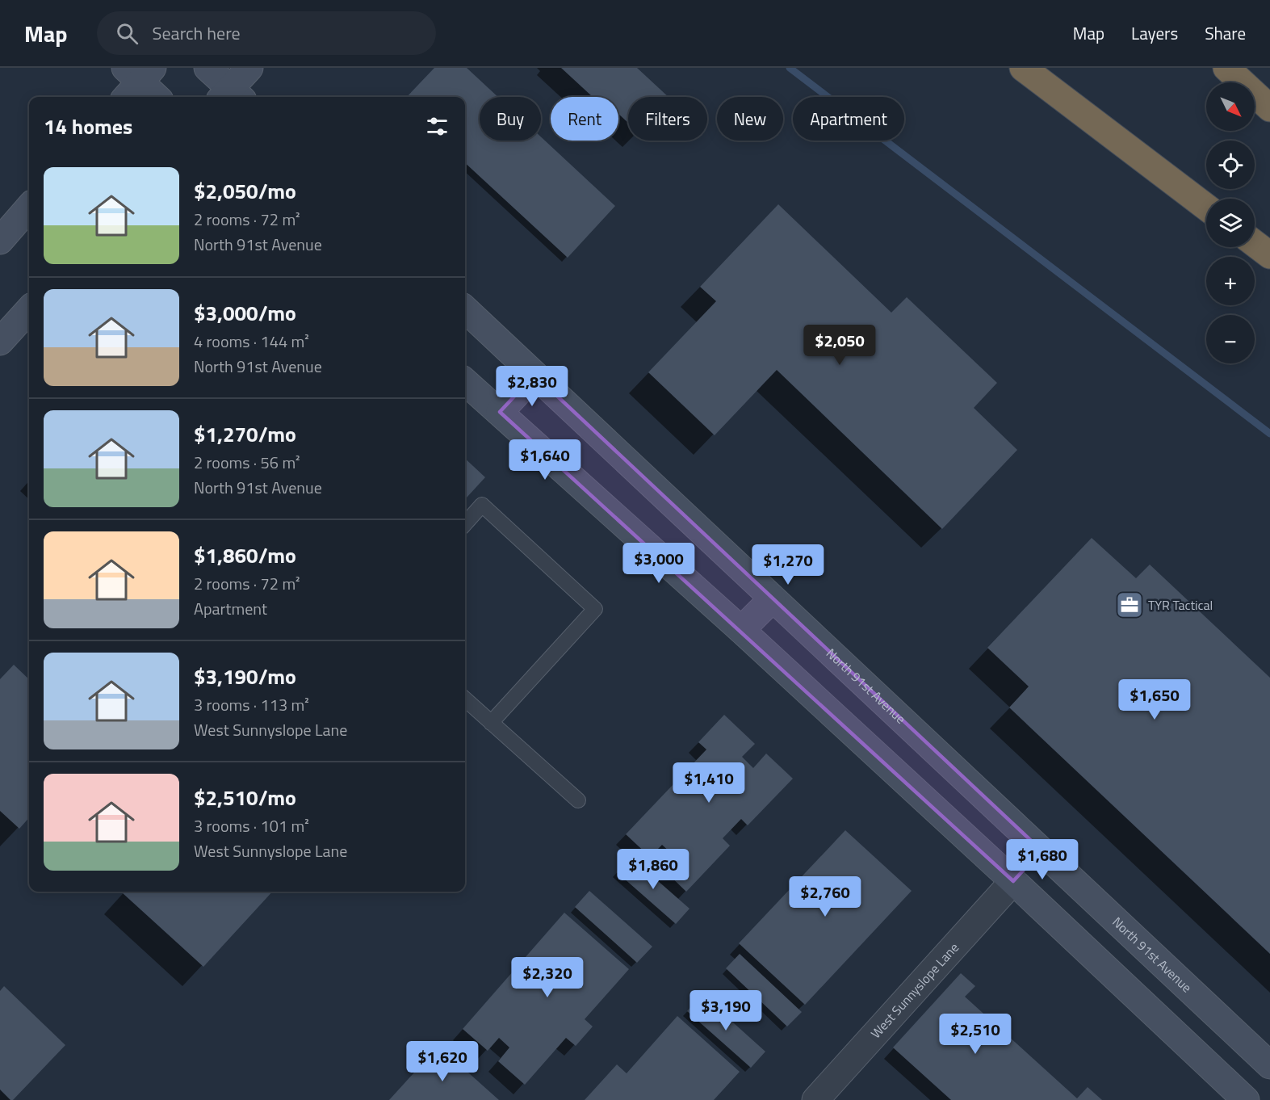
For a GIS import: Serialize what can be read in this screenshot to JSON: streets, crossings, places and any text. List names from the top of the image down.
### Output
{
  "streets": {
    "main road": ["North 91st Avenue"],
    "street": ["West Sunnyslope Lane"]
  },
  "places": {
    "office": ["TYR Tactical"]
  },
  "north": "bottom right",
  "page": {
    "header": "Map",
    "search": "Search here",
    "nav": ["Map", "Layers", "Share"],
    "map_buttons": ["+", "−"],
    "chip": [
      "Buy",
      "Rent",
      "Filters",
      "New",
      "Apartment"
    ],
    "heading": "14 homes",
    "list": [
      {
        "name": "$2,050/mo",
        "note": "2 rooms · 72 m² · North 91st Avenue"
      },
      {
        "name": "$3,000/mo",
        "note": "4 rooms · 144 m² · North 91st Avenue"
      },
      {
        "name": "$1,270/mo",
        "note": "2 rooms · 56 m² · North 91st Avenue"
      },
      {
        "name": "$1,860/mo",
        "note": "2 rooms · 72 m² · Apartment"
      },
      {
        "name": "$3,190/mo",
        "note": "3 rooms · 113 m² · West Sunnyslope Lane"
      },
      {
        "name": "$2,510/mo",
        "note": "3 rooms · 101 m² · West Sunnyslope Lane"
      }
    ],
    "price": [
      "$2,050",
      "$2,830",
      "$1,640",
      "$3,000",
      "$1,270",
      "$1,650",
      "$1,410",
      "$1,680",
      "$1,860",
      "$2,760",
      "$2,320",
      "$3,190",
      "$2,510",
      "$1,620"
    ]
  }
}
